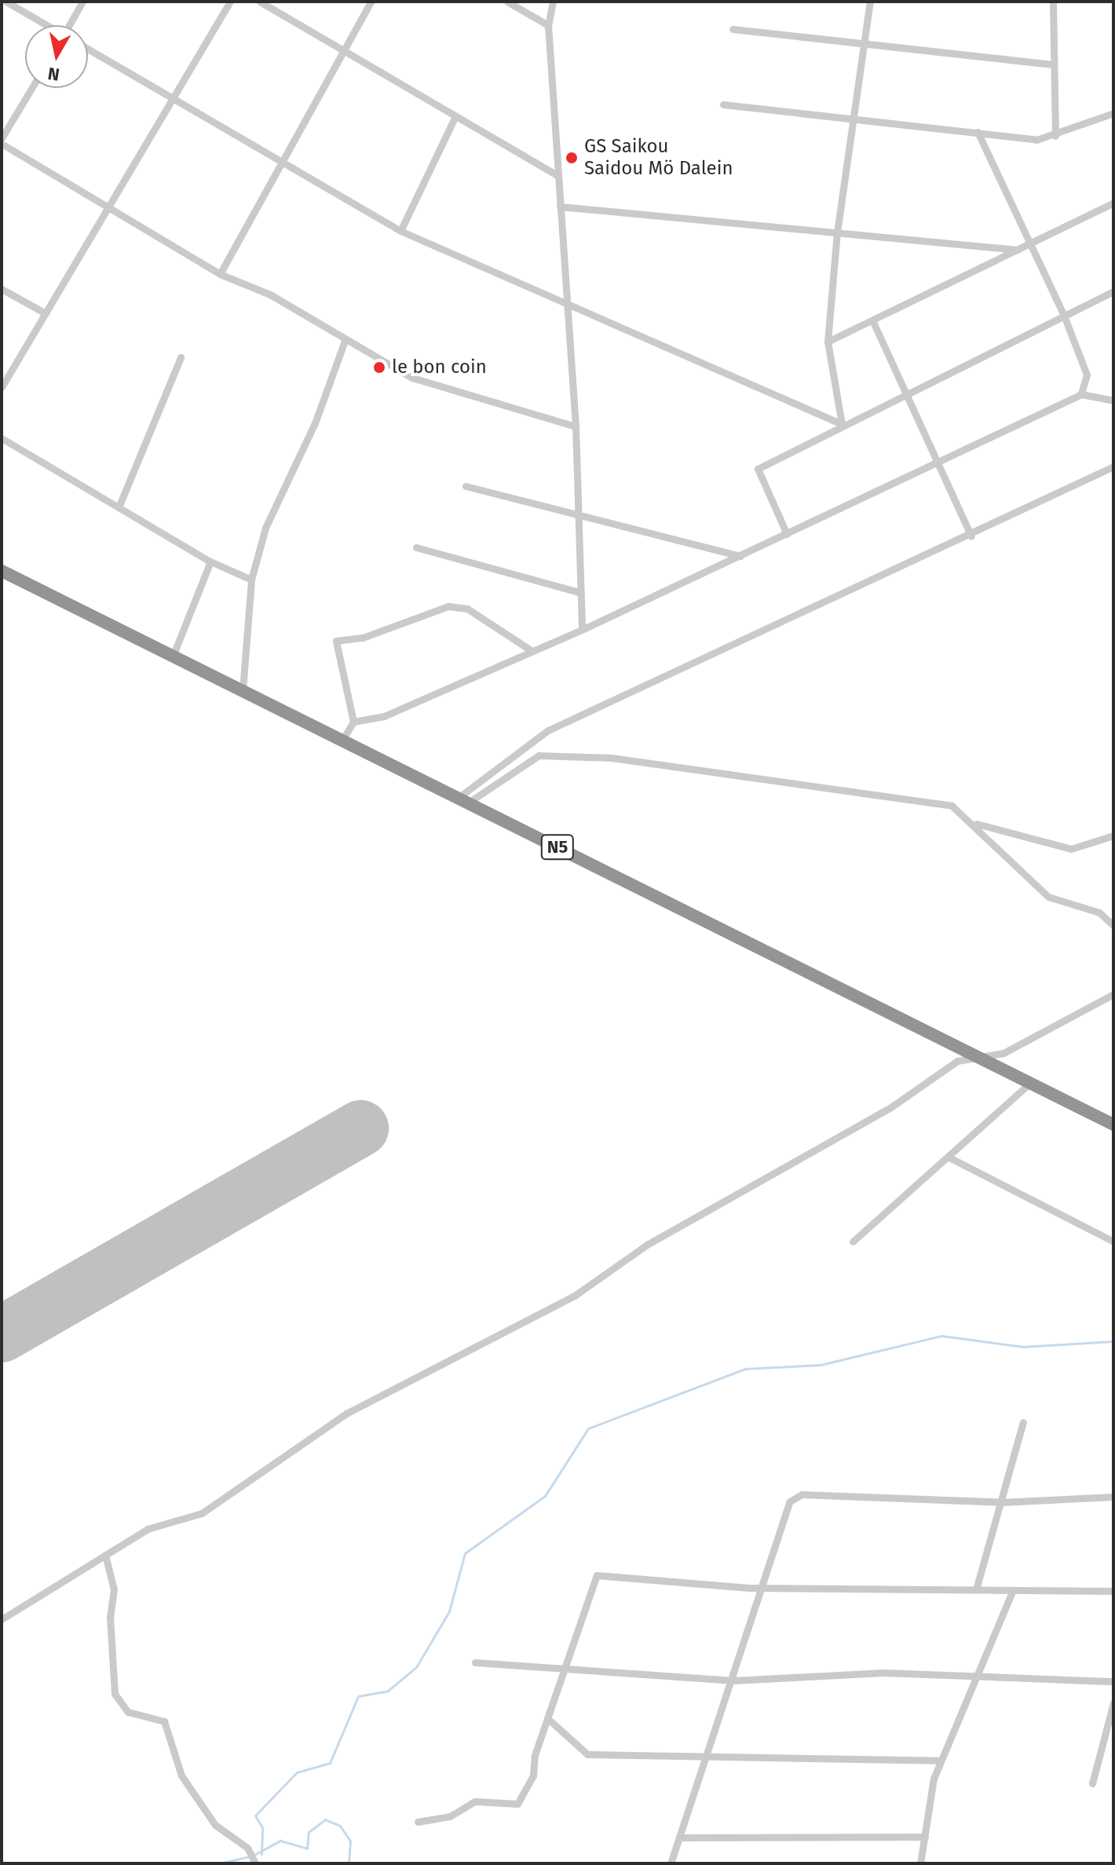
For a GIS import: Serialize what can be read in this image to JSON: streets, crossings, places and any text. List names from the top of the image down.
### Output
{
  "streets": {
    "highway": ["N5"]
  },
  "places": ["GS Saikou Saidou Mö Dalein", "le bon coin"],
  "north": "bottom"
}
